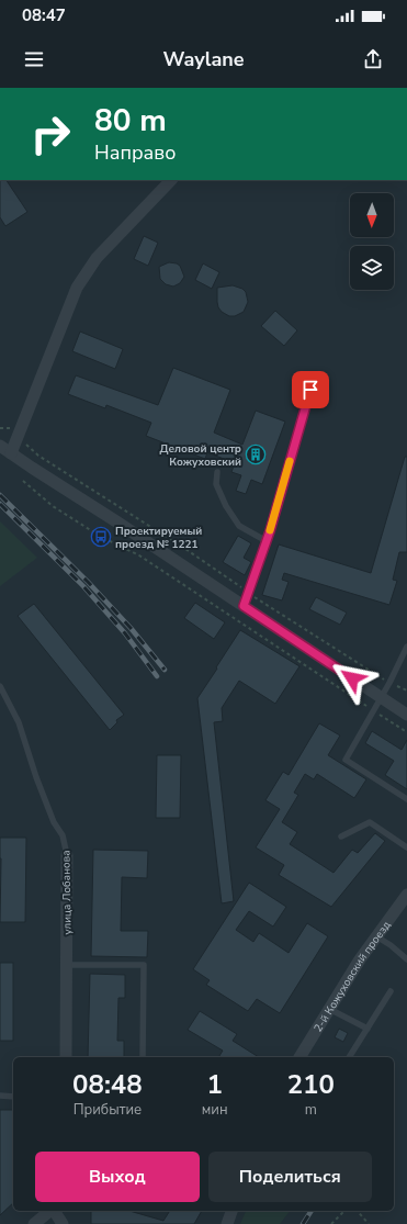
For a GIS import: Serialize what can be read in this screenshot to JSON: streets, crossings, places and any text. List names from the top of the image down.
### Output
{
  "streets": {
    "street": ["улица Лобанова", "2-й Кожуховский проезд"]
  },
  "places": {
    "building": ["Деловой центр Кожуховский"],
    "bus stop": ["Проектируемый проезд № 1221"]
  },
  "north": "bottom",
  "page": {
    "status": "08:47",
    "header": "Waylane",
    "turn": ["80 m", "Направо"],
    "eta": [
      "08:48",
      "Прибытие",
      "1",
      "мин",
      "210",
      "m"
    ],
    "buttons": ["Выход", "Поделиться"]
  }
}
